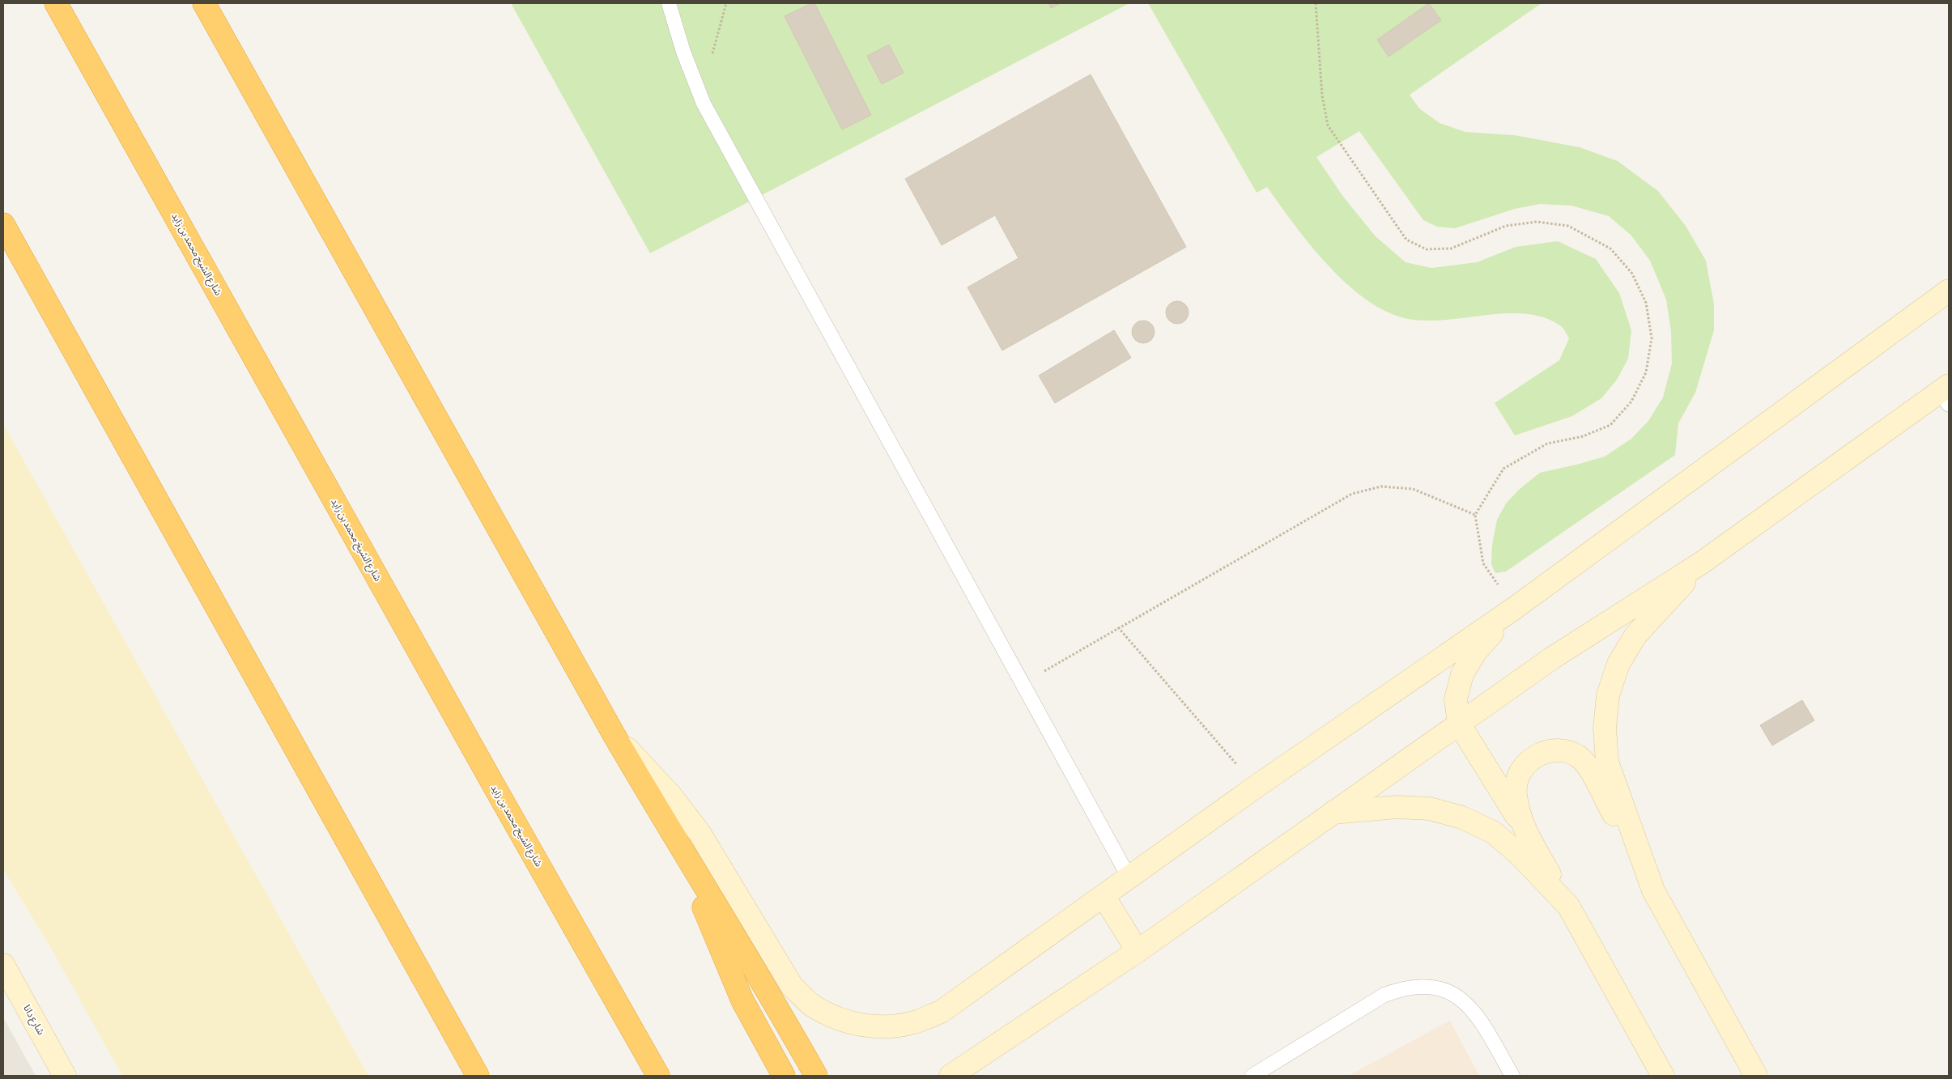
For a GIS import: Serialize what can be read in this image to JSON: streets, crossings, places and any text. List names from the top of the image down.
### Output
{
  "streets": {
    "highway": ["شارع الشيخ محمد بن زايد"],
    "street": ["شارع دانا"]
  }
}
